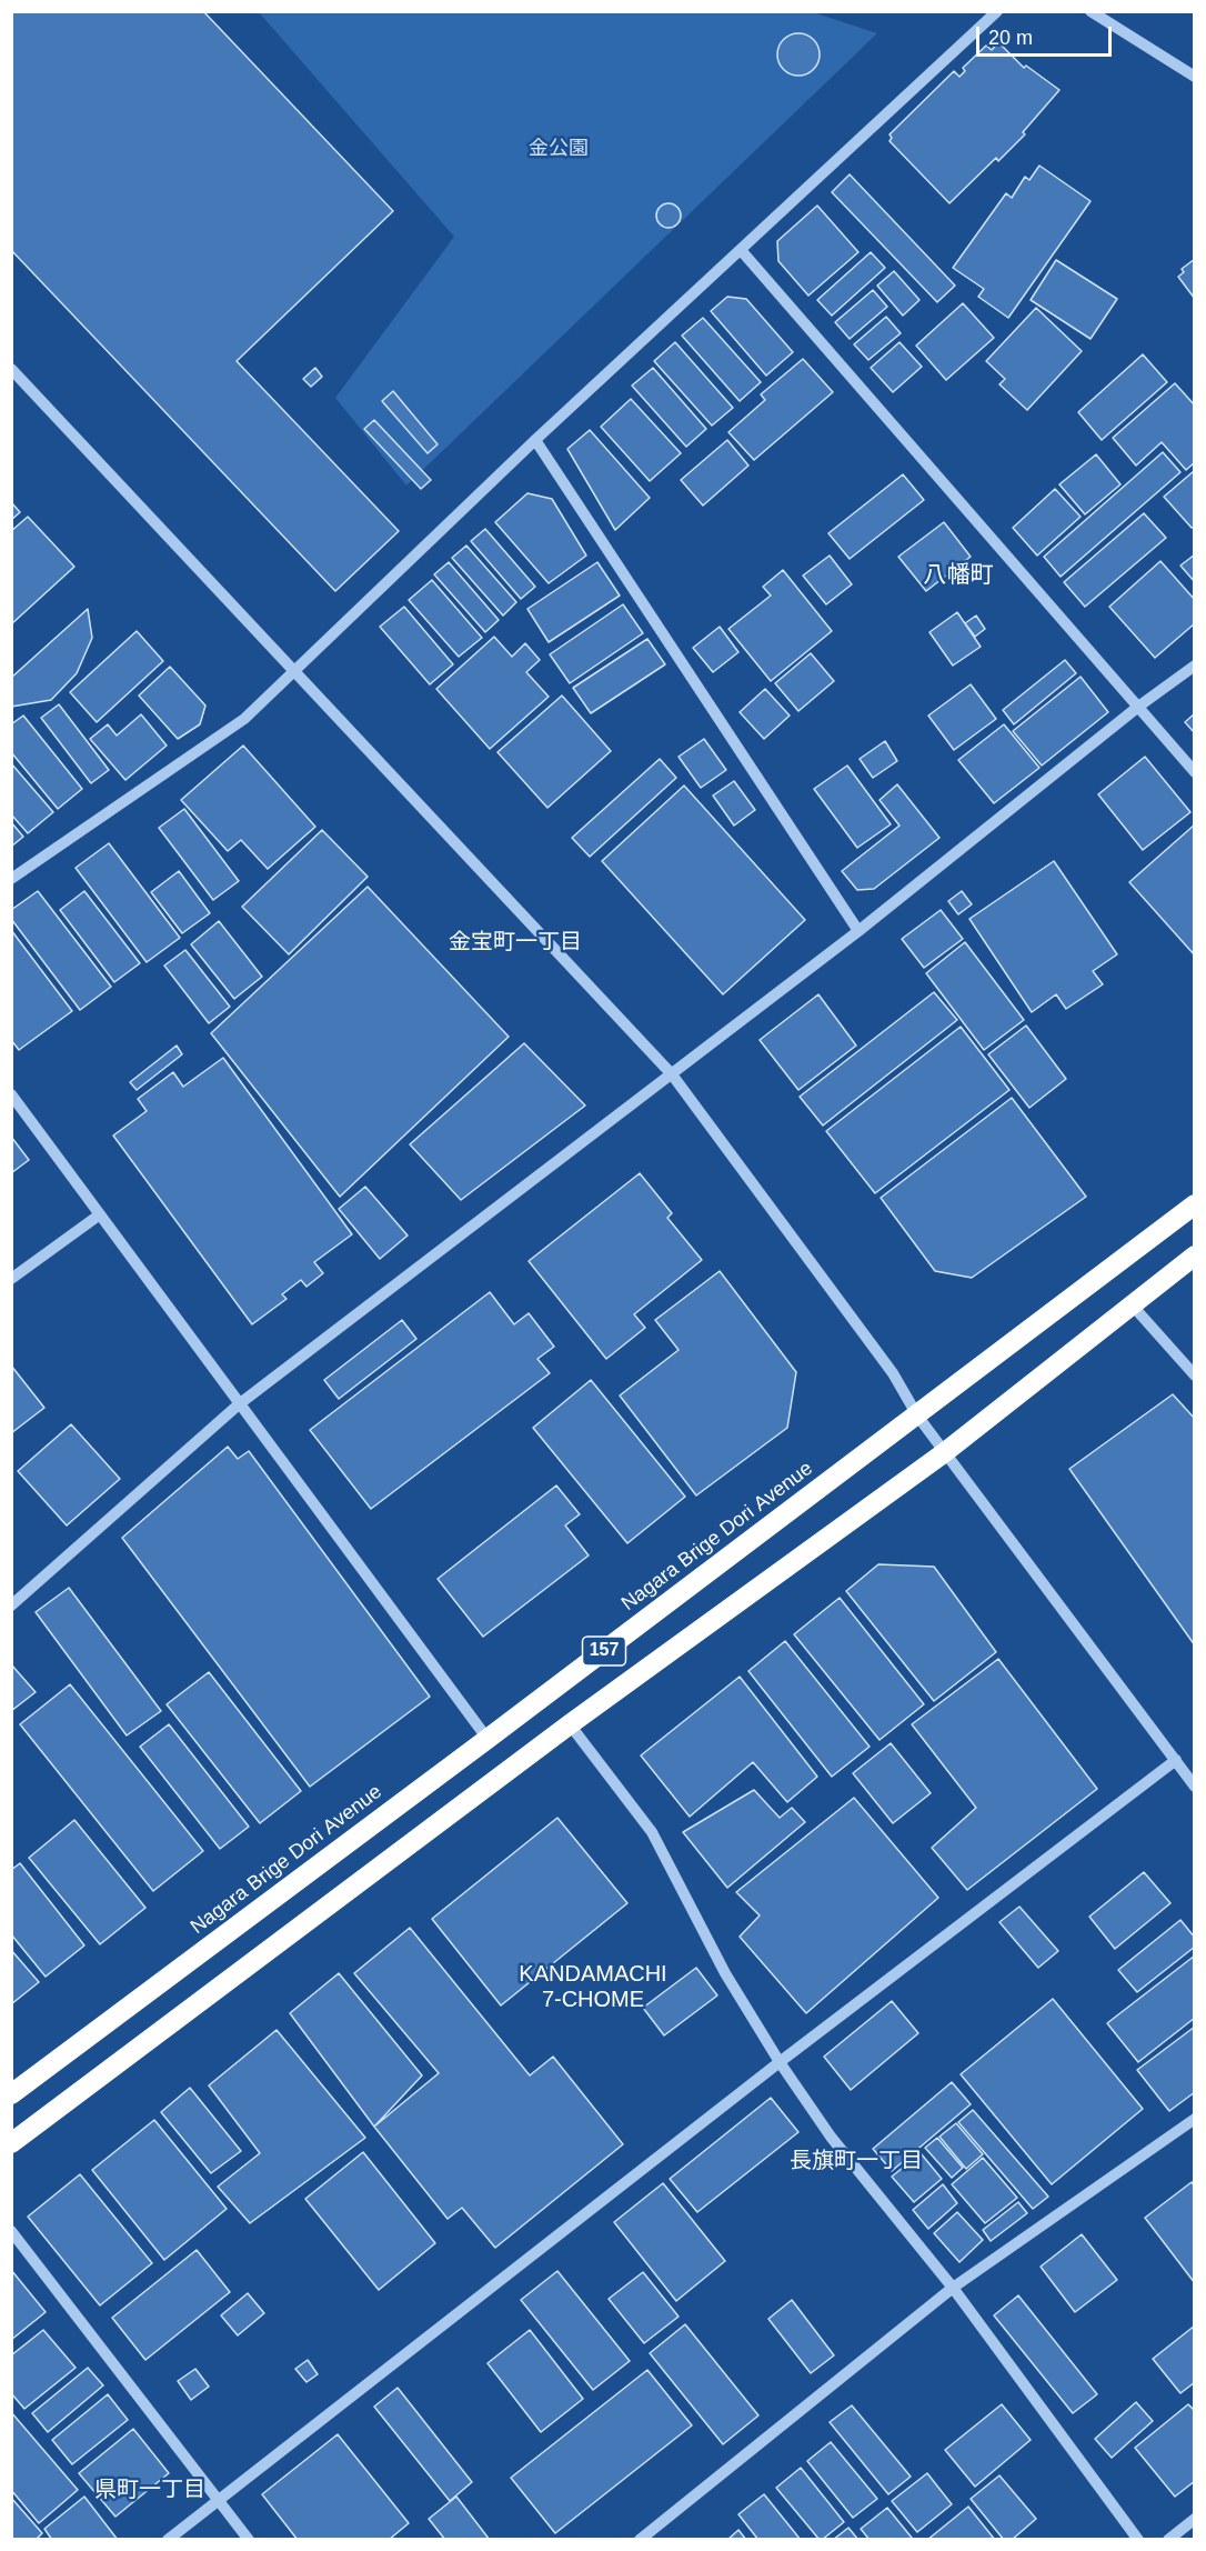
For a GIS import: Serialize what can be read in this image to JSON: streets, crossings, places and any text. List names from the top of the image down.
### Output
{
  "streets": {
    "highway": ["Nagara Brige Dori Avenue", "157"]
  },
  "districts": [
    "八幡町",
    "金宝町一丁目",
    "KANDAMACHI 7-CHOME",
    "長旗町一丁目",
    "県町一丁目"
  ],
  "parks": ["金公園"],
  "scale_bar": "20 m"
}
